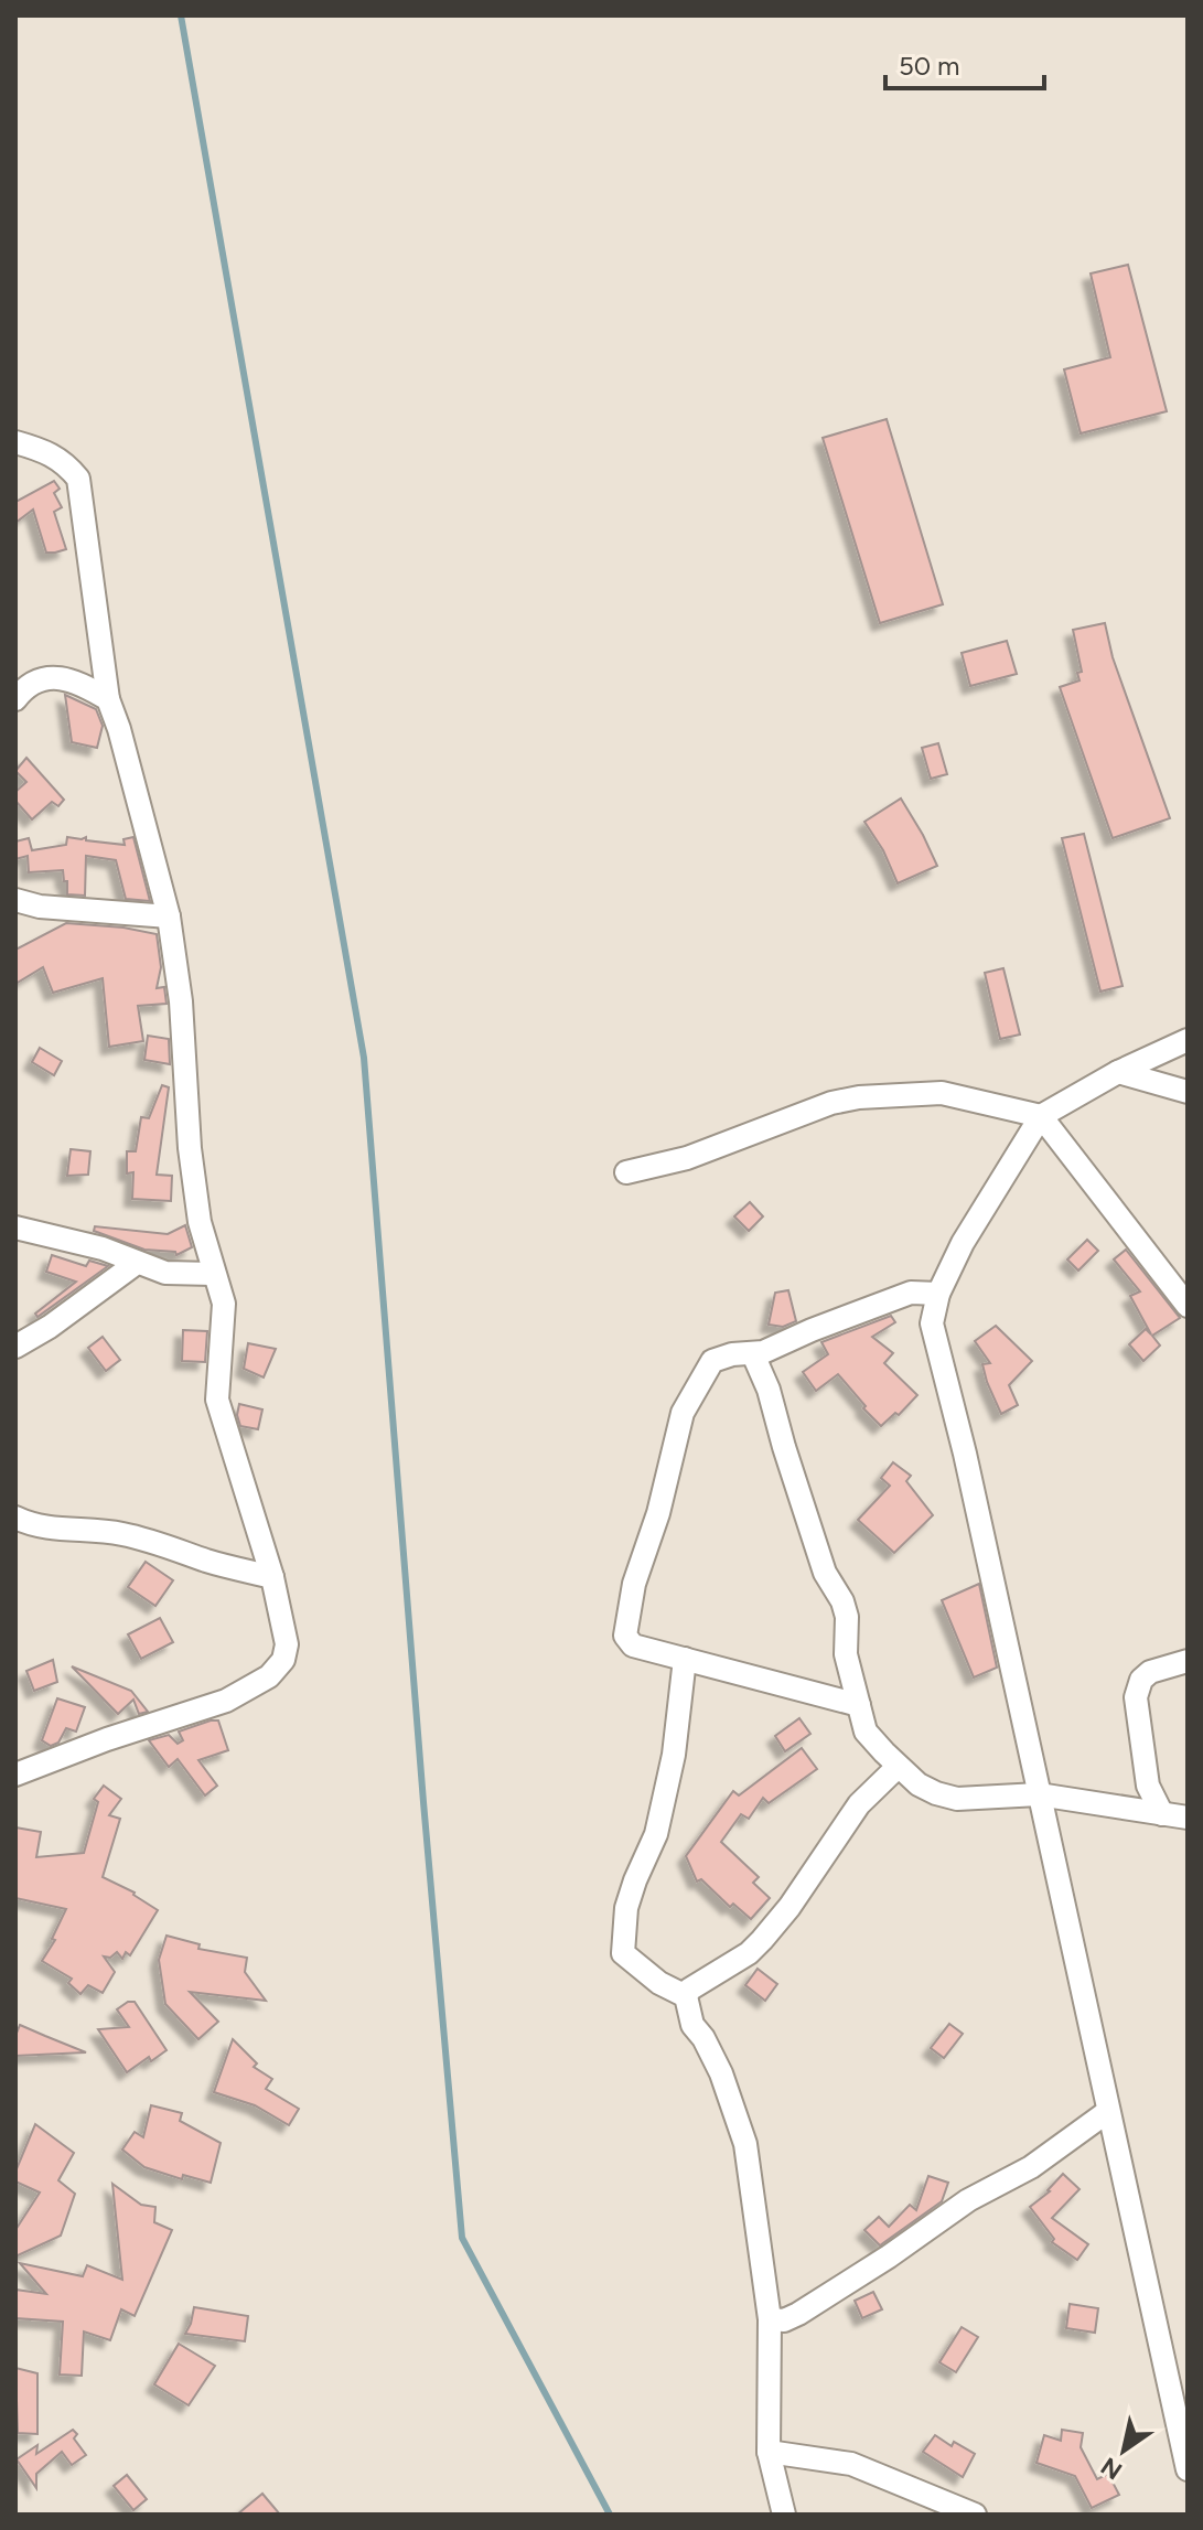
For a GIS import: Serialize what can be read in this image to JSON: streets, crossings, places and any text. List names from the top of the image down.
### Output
{
  "scale_bar": "50 m",
  "north": "bottom left"
}
